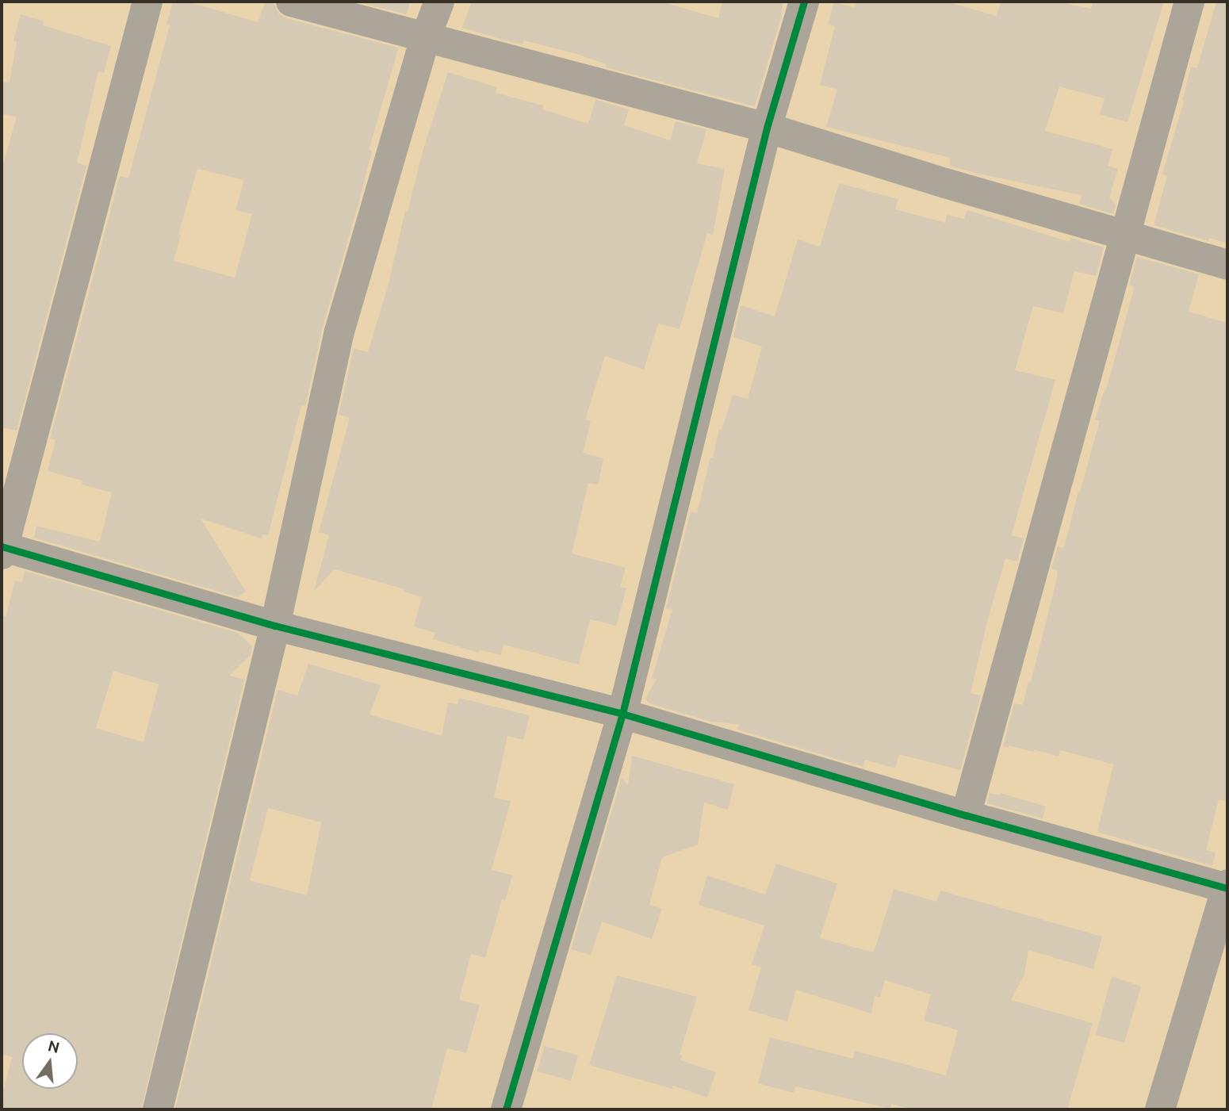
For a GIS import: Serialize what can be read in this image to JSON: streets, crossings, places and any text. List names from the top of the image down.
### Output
{
  "north": "top"
}
